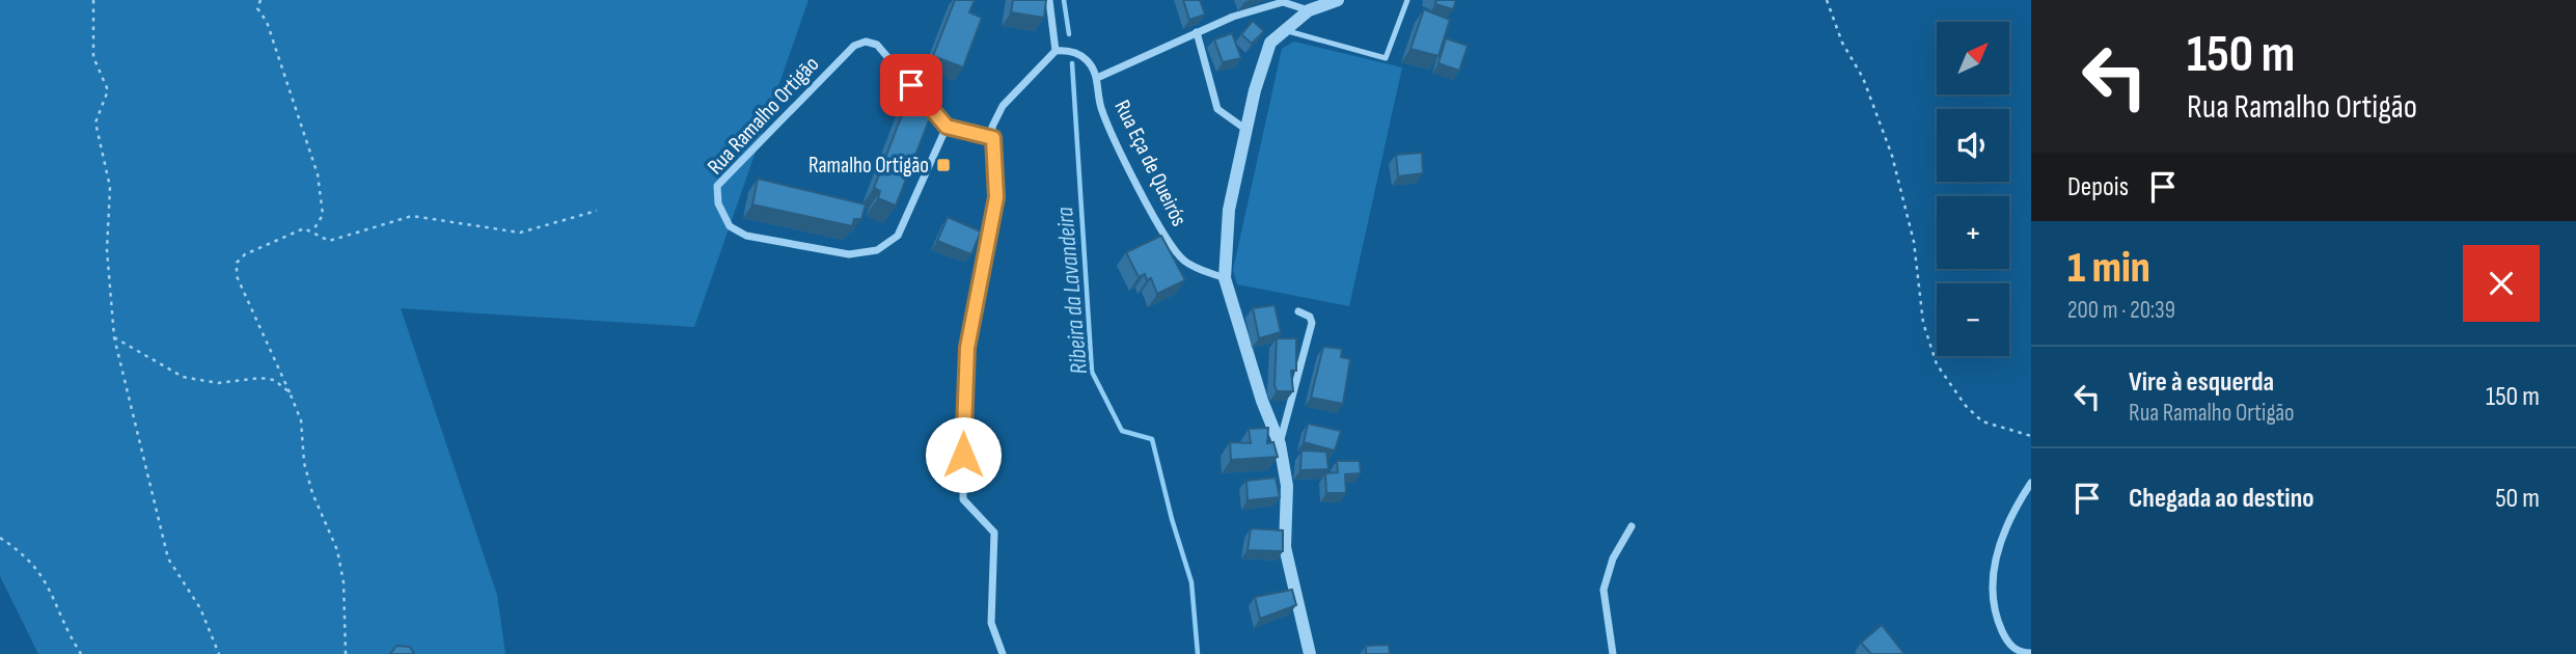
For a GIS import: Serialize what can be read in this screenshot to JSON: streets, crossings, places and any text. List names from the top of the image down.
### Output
{
  "streets": {
    "street": ["Rua Ramalho Ortigão", "Rua Eça de Queirós"]
  },
  "water": ["Ribeira da Lavandeira"],
  "places": {
    "transit": ["Ramalho Ortigão"]
  },
  "north": "top right",
  "page": {
    "turn": ["150 m", "Rua Ramalho Ortigão"],
    "map_buttons": ["+", "−"],
    "then": "Depois",
    "heading": ["1 min", "200 m · 20:39"],
    "list": [
      {
        "name": "Vire à esquerda",
        "note": "Rua Ramalho Ortigão",
        "value": "150 m"
      },
      {
        "name": "Chegada ao destino",
        "value": "50 m"
      }
    ]
  }
}
